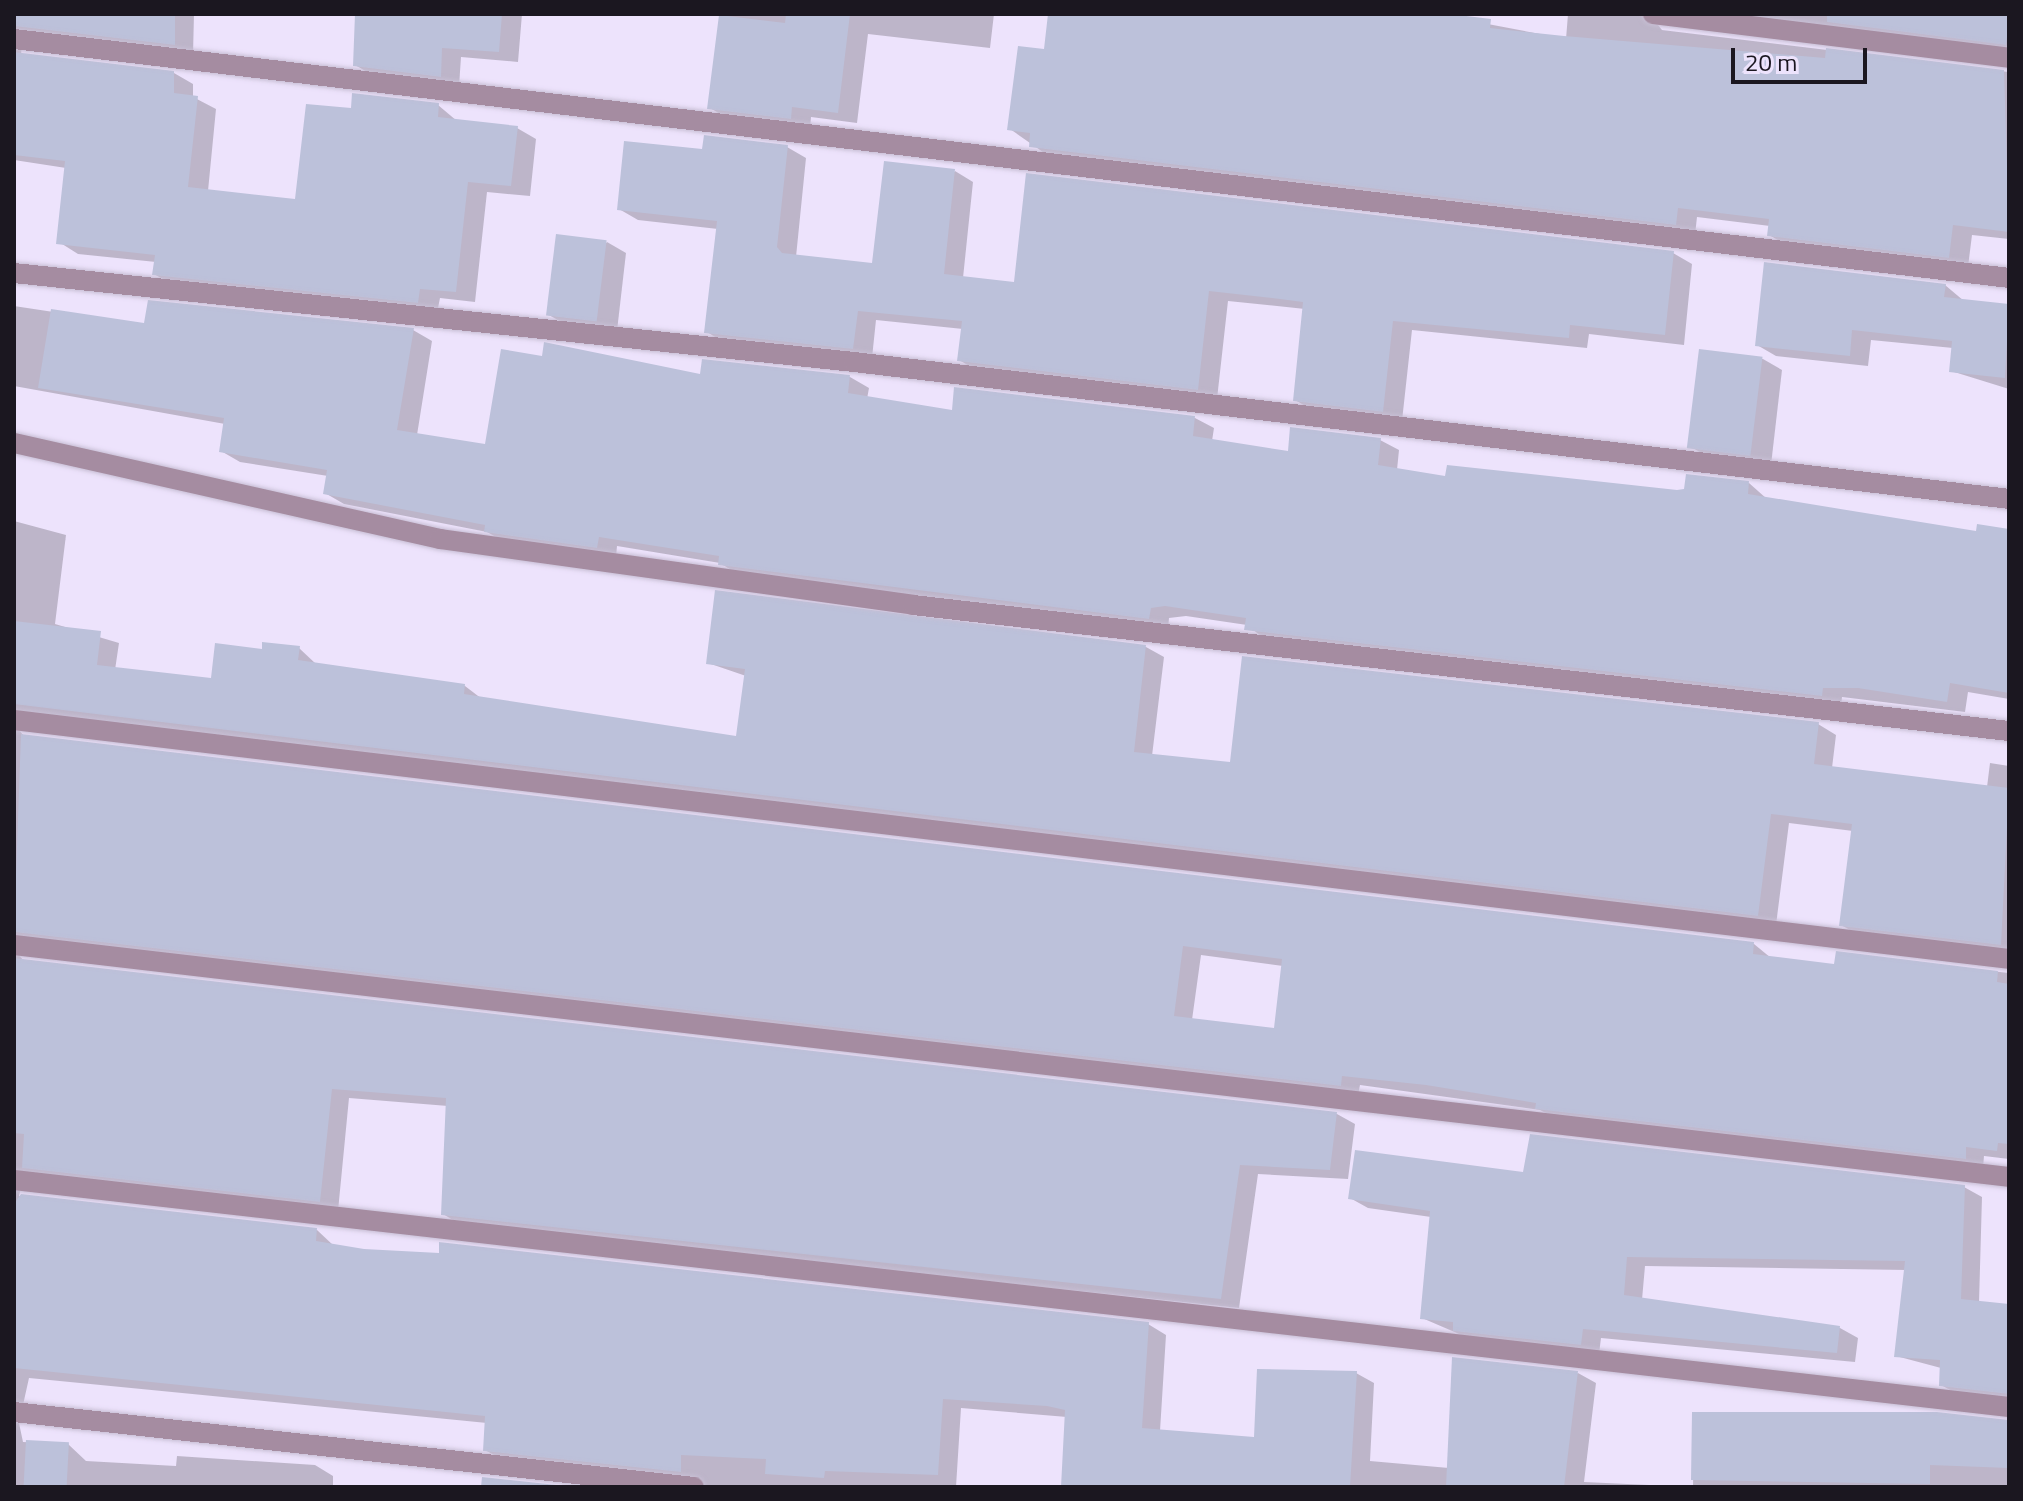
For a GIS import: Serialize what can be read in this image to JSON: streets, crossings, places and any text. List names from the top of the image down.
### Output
{
  "scale_bar": "20 m"
}
